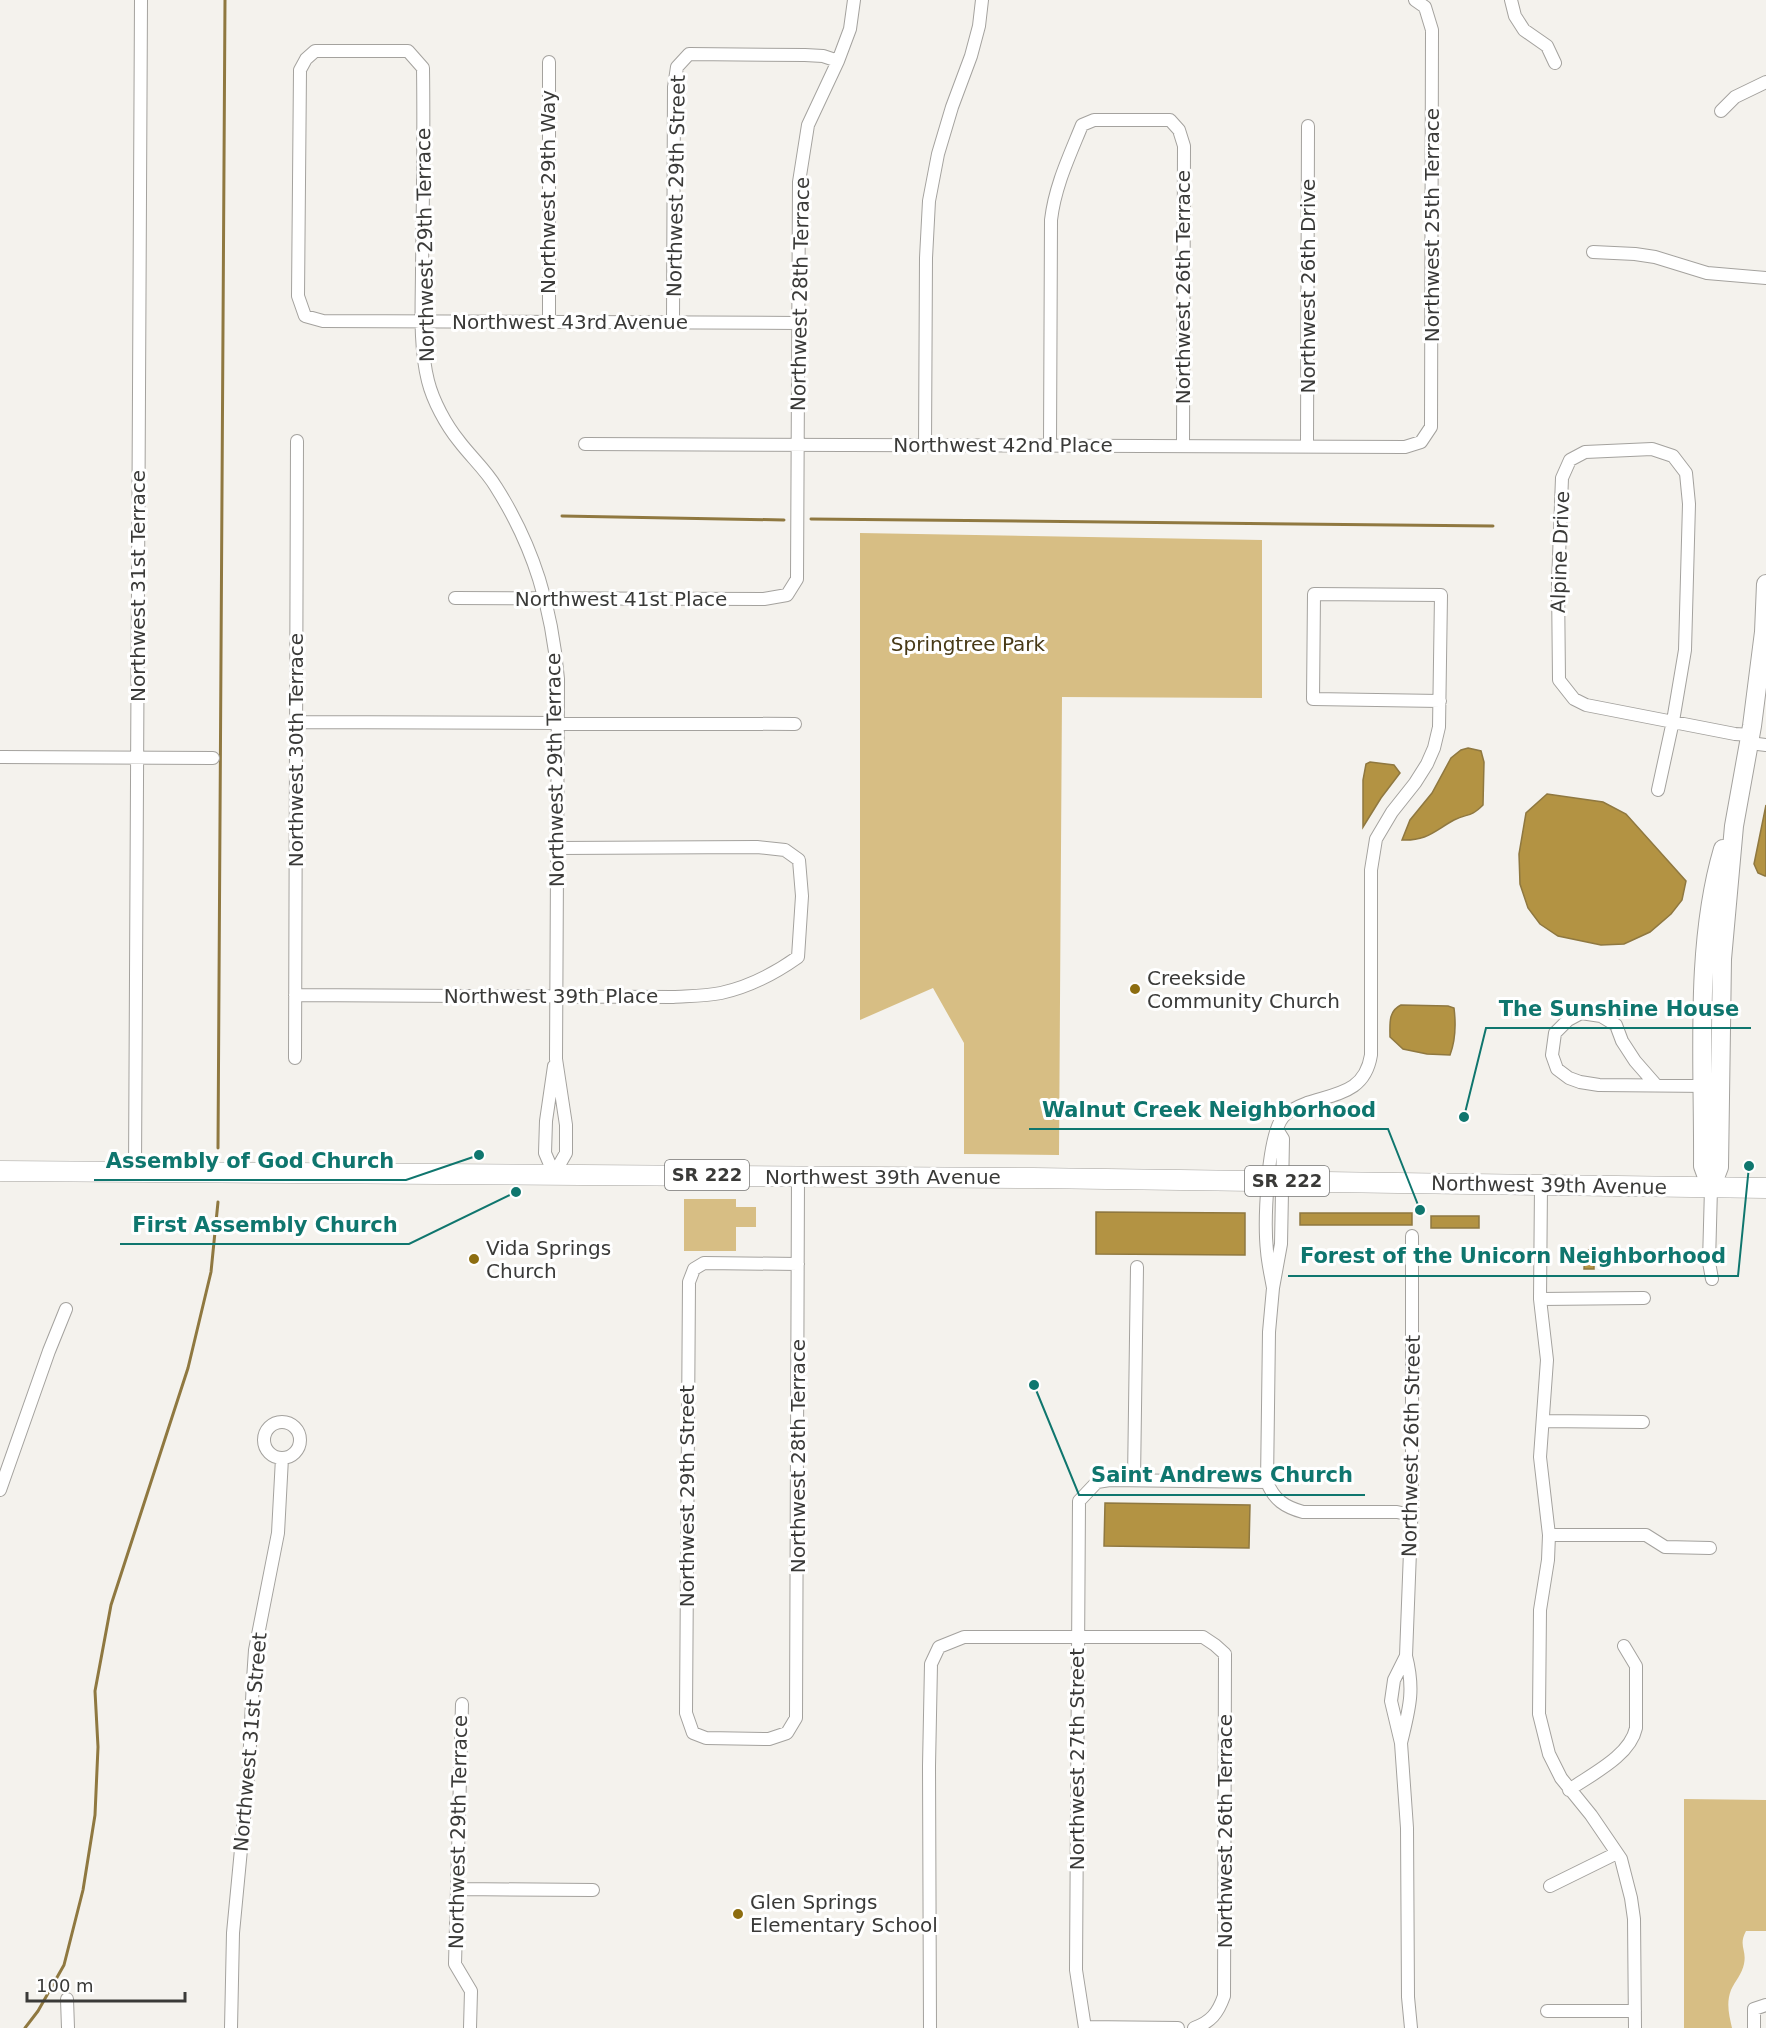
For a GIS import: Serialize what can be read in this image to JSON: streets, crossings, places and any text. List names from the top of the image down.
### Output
{
  "streets": {
    "main road": ["SR 222", "Northwest 39th Avenue"],
    "street": [
      "Northwest 29th Street",
      "Northwest 29th Way",
      "Northwest 25th Terrace",
      "Northwest 29th Terrace",
      "Northwest 26th Drive",
      "Northwest 26th Terrace",
      "Northwest 28th Terrace",
      "Northwest 43rd Avenue",
      "Northwest 42nd Place",
      "Alpine Drive",
      "Northwest 31st Terrace",
      "Northwest 41st Place",
      "Northwest 30th Terrace",
      "Northwest 39th Place",
      "Northwest 26th Street",
      "Northwest 31st Street",
      "Northwest 27th Street"
    ]
  },
  "crossings": [
    ["Northwest 29th Street", "Northwest 28th Terrace"],
    ["Northwest 29th Street", "Northwest 43rd Avenue"],
    ["Northwest 29th Way", "Northwest 43rd Avenue"],
    ["Northwest 25th Terrace", "Northwest 42nd Place"],
    ["Northwest 29th Terrace", "Northwest 43rd Avenue"],
    ["Northwest 29th Terrace", "Northwest 41st Place"],
    ["Northwest 29th Terrace", "Northwest 39th Place"],
    ["Northwest 29th Terrace", "Northwest 39th Avenue"],
    ["Northwest 26th Drive", "Northwest 42nd Place"],
    ["Northwest 26th Terrace", "Northwest 42nd Place"],
    ["Northwest 26th Terrace", "Northwest 27th Street"],
    ["Northwest 28th Terrace", "Northwest 43rd Avenue"],
    ["Northwest 28th Terrace", "Northwest 42nd Place"],
    ["Northwest 28th Terrace", "Northwest 41st Place"],
    ["Northwest 28th Terrace", "Northwest 39th Avenue"],
    ["Northwest 31st Terrace", "Northwest 39th Avenue"],
    ["Northwest 30th Terrace", "Northwest 39th Place"]
  ],
  "parks": ["Springtree Park"],
  "places": [
    "Creekside Community Church",
    "The Sunshine House",
    "Assembly of God Church",
    "Forest of the Unicorn Neighborhood",
    "First Assembly Church",
    "Walnut Creek Neighborhood",
    "Vida Springs Church",
    "Saint Andrews Church",
    "Glen Springs Elementary School"
  ],
  "scale_bar": "100 m"
}
